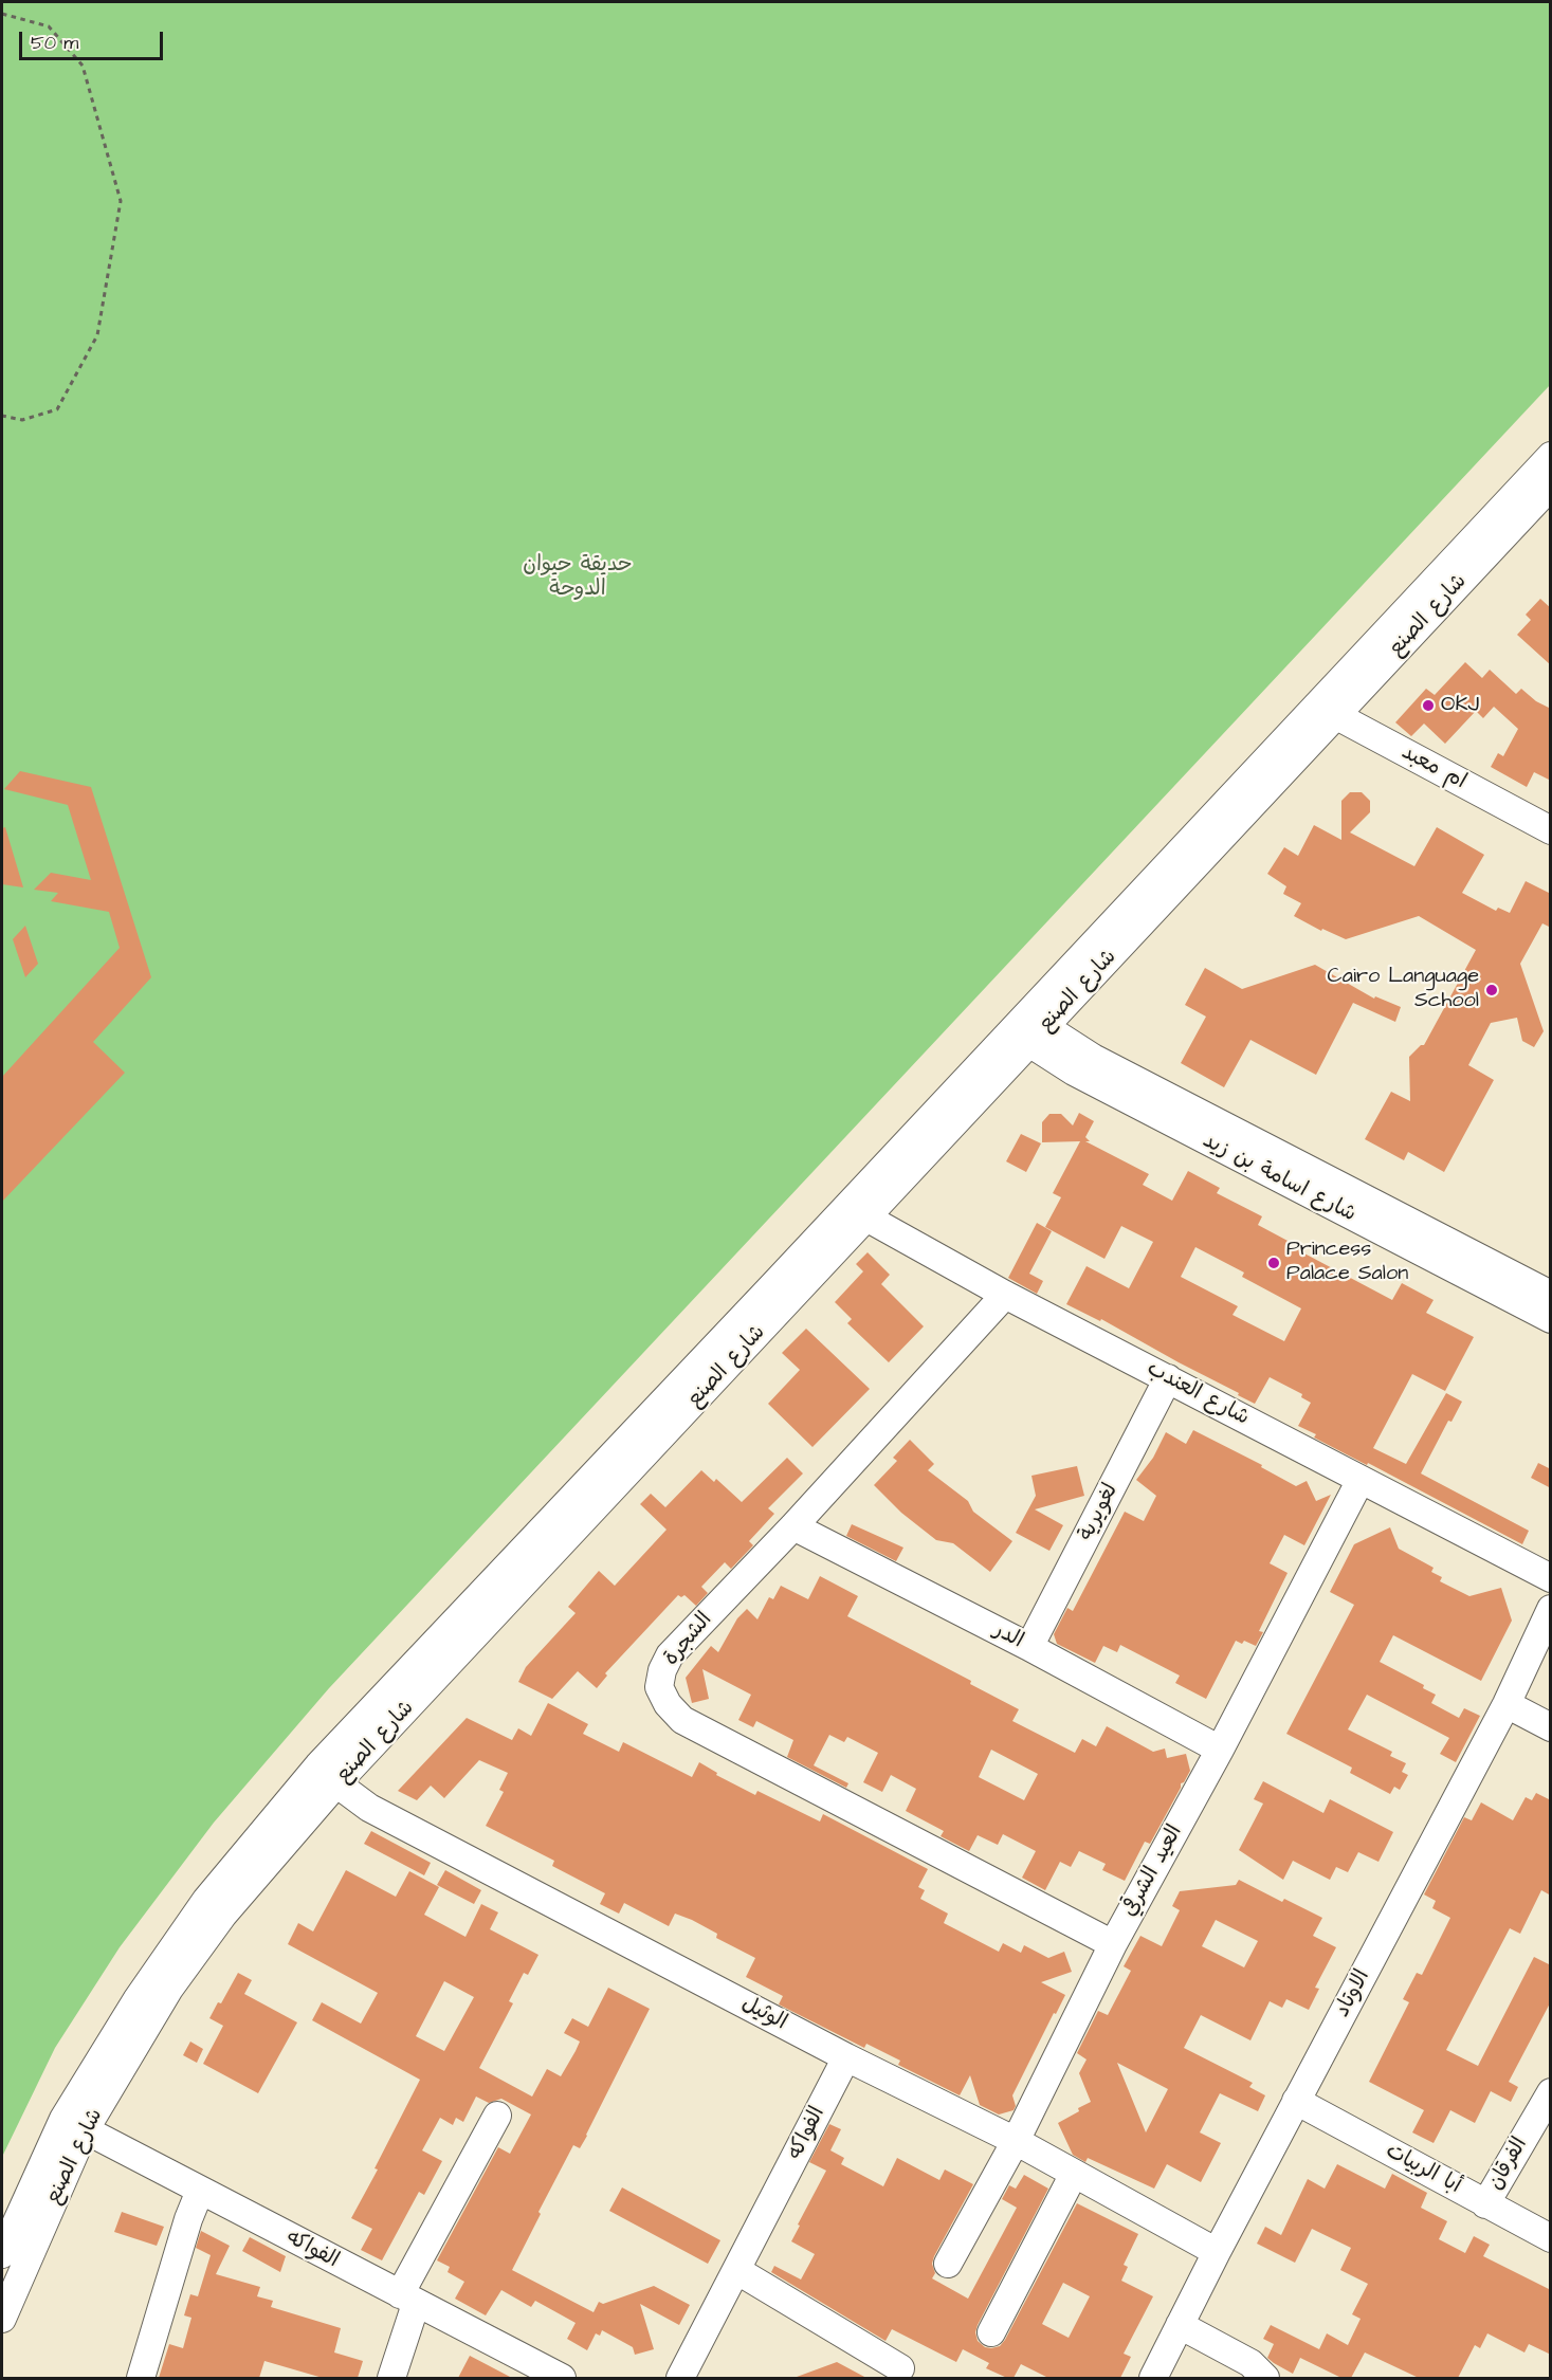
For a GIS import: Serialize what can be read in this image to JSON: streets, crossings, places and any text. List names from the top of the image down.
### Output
{
  "streets": {
    "street": [
      "شارع الصنع",
      "ام معبد",
      "شارع اسامة بن زيد",
      "شارع العندب",
      "لغويرية",
      "الدر",
      "الشجرة",
      "العيد الشرقي",
      "الاوتاد",
      "الوثيل",
      "الفواكه",
      "الفرقان",
      "أبا الربيات"
    ]
  },
  "crossings": [
    ["شارع الصنع", "ام معبد"],
    ["شارع الصنع", "شارع اسامة بن زيد"],
    ["شارع الصنع", "شارع العندب"],
    ["شارع الصنع", "الوثيل"],
    ["شارع الصنع", "الفواكه"],
    ["شارع العندب", "لغويرية"],
    ["شارع العندب", "الشجرة"],
    ["شارع العندب", "العيد الشرقي"],
    ["لغويرية", "الدر"],
    ["الدر", "الشجرة"],
    ["الدر", "العيد الشرقي"],
    ["الشجرة", "العيد الشرقي"],
    ["العيد الشرقي", "الوثيل"],
    ["الاوتاد", "الوثيل"],
    ["الاوتاد", "أبا الربيات"],
    ["الوثيل", "الفواكه"],
    ["الفرقان", "أبا الربيات"]
  ],
  "parks": ["حديقة حيوان الدوحة"],
  "places": ["OKJ", "Cairo Language School", "Princess Palace Salon"],
  "scale_bar": "50 m"
}
